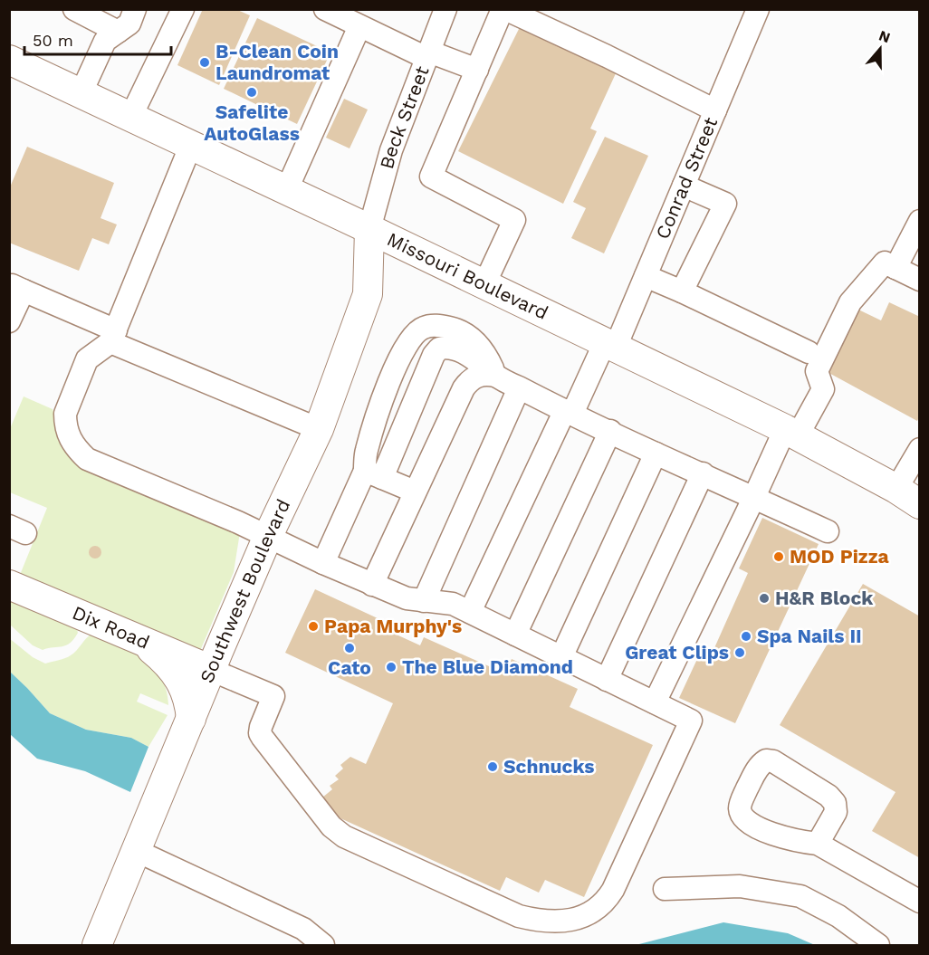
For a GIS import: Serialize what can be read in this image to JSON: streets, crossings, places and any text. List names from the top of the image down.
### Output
{
  "streets": {
    "main road": ["Missouri Boulevard", "Southwest Boulevard", "Dix Road"],
    "street": ["Beck Street", "Conrad Street"]
  },
  "crossings": [
    ["Beck Street", "Missouri Boulevard"],
    ["Beck Street", "Southwest Boulevard"],
    ["Conrad Street", "Missouri Boulevard"],
    ["Missouri Boulevard", "Southwest Boulevard"],
    ["Southwest Boulevard", "Dix Road"]
  ],
  "places": [
    "B-Clean Coin Laundromat",
    "Safelite AutoGlass",
    "MOD Pizza",
    "H&R Block",
    "Papa Murphy's",
    "Spa Nails II",
    "Cato",
    "Great Clips",
    "The Blue Diamond",
    "Schnucks"
  ],
  "scale_bar": "50 m",
  "north": "top"
}
